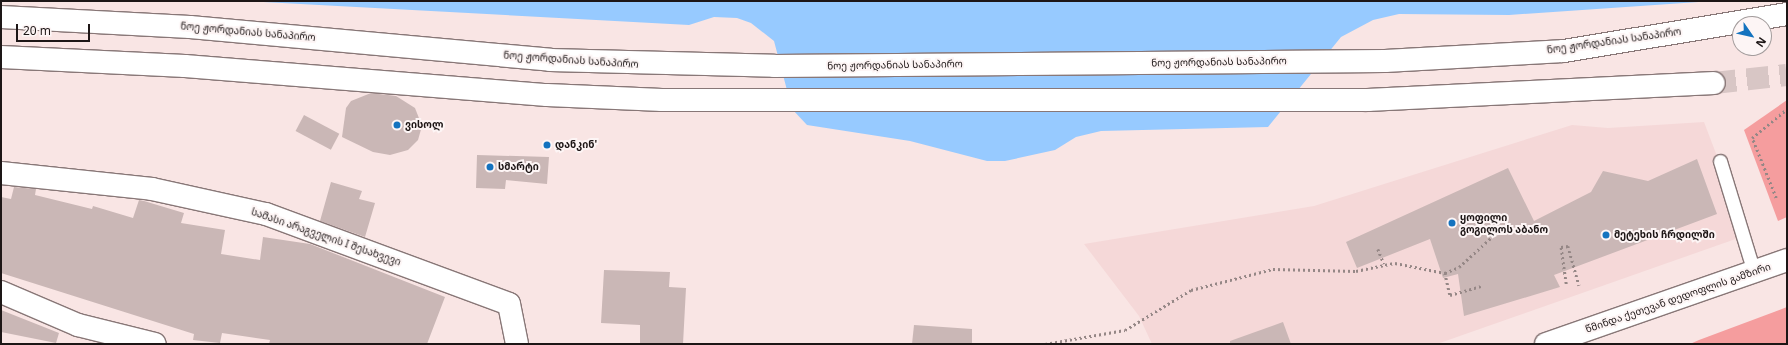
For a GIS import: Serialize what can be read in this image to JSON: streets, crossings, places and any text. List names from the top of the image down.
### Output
{
  "streets": {
    "main road": ["ნოე ჟორდანიას სანაპირო", "სამასი არაგველის I შესახვევი", "წმინდა ქეთევან დედოფლის გამზირი"]
  },
  "places": [
    "ვისოლ",
    "დანკინ'",
    "სმარტი",
    "ყოფილი გოგილოს აბანო",
    "მეტეხის ჩრდილში"
  ],
  "scale_bar": "20 m",
  "north": "bottom right"
}
